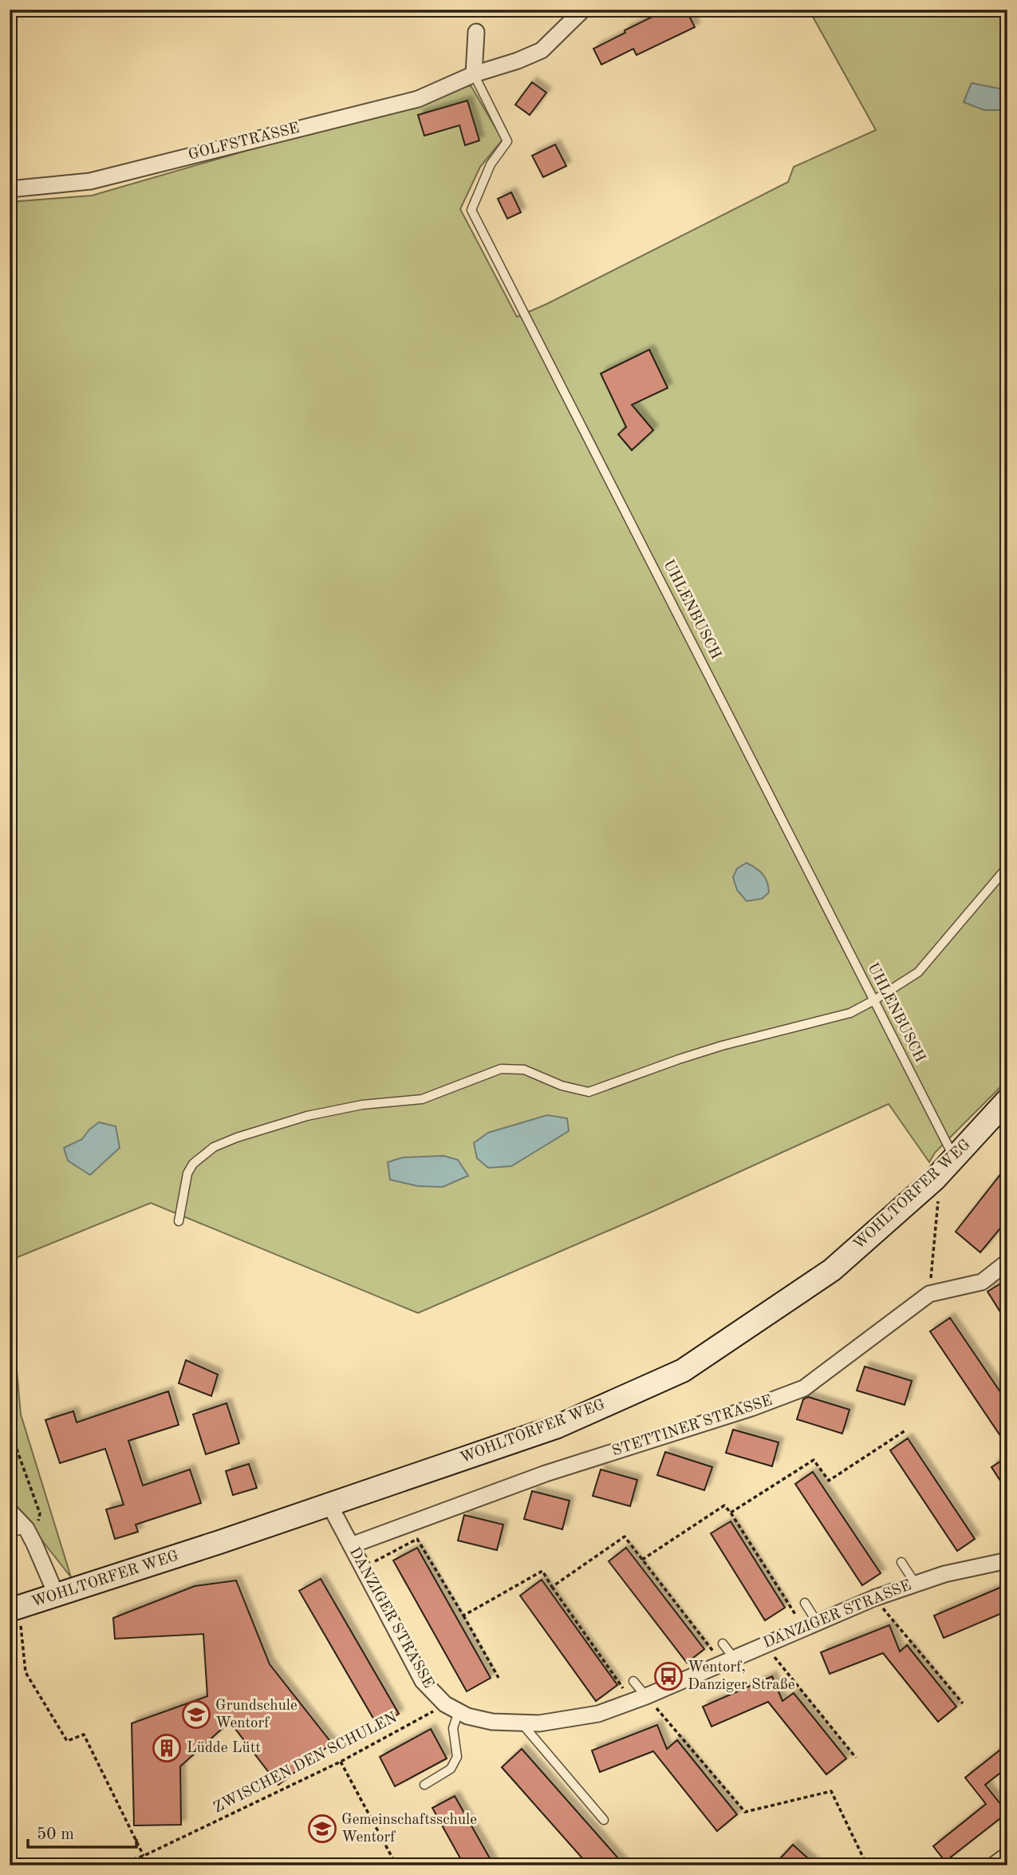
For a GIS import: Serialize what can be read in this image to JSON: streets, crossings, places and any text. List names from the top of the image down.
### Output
{
  "streets": {
    "main road": ["WOHLTORFER WEG"],
    "street": ["GOLFSTRASSE", "STETTINER STRASSE", "DANZIGER STRASSE"],
    "lane": ["UHLENBUSCH"],
    "path": ["ZWISCHEN DEN SCHULEN"]
  },
  "crossings": [
    ["GOLFSTRASSE", "UHLENBUSCH"],
    ["UHLENBUSCH", "WOHLTORFER WEG"],
    ["WOHLTORFER WEG", "DANZIGER STRASSE"],
    ["STETTINER STRASSE", "DANZIGER STRASSE"],
    ["DANZIGER STRASSE", "ZWISCHEN DEN SCHULEN"]
  ],
  "places": {
    "bus stop": ["Wentorf, Danziger Straße"],
    "school or university": ["Grundschule Wentorf", "Gemeinschaftsschule Wentorf"],
    "building": ["Lüdde Lütt"]
  },
  "scale_bar": "50 m"
}
